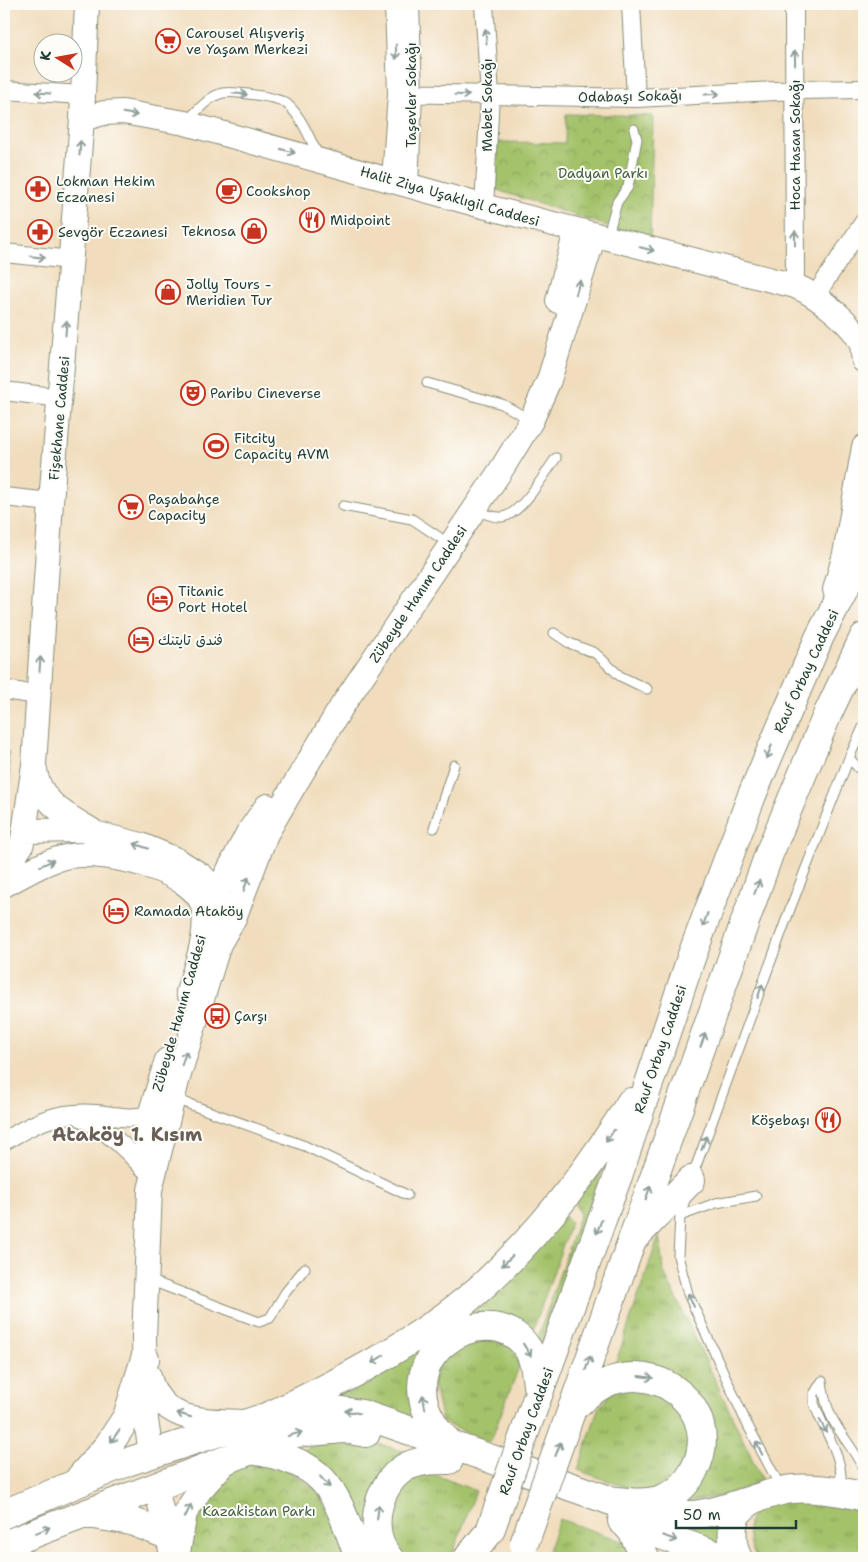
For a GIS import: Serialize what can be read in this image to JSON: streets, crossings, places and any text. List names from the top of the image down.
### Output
{
  "streets": {
    "main road": [
      "Halit Ziya Uşaklıgil Caddesi",
      "Fişekhane Caddesi",
      "Zübeyde Hanım Caddesi",
      "Rauf Orbay Caddesi"
    ],
    "street": [
      "Taşevler Sokağı",
      "Odabaşı Sokağı",
      "Mabet Sokağı",
      "Hoca Hasan Sokağı"
    ]
  },
  "crossings": [
    ["Taşevler Sokağı", "Odabaşı Sokağı"],
    ["Taşevler Sokağı", "Halit Ziya Uşaklıgil Caddesi"],
    ["Odabaşı Sokağı", "Mabet Sokağı"],
    ["Odabaşı Sokağı", "Hoca Hasan Sokağı"],
    ["Mabet Sokağı", "Halit Ziya Uşaklıgil Caddesi"],
    ["Hoca Hasan Sokağı", "Halit Ziya Uşaklıgil Caddesi"],
    ["Halit Ziya Uşaklıgil Caddesi", "Fişekhane Caddesi"],
    ["Halit Ziya Uşaklıgil Caddesi", "Zübeyde Hanım Caddesi"]
  ],
  "one_way": [
    "Odabaşı Sokağı",
    "Hoca Hasan Sokağı",
    "Halit Ziya Uşaklıgil Caddesi",
    "Fişekhane Caddesi"
  ],
  "districts": ["Ataköy 1. Kısım"],
  "parks": ["Dadyan Parkı", "Kazakistan Parkı"],
  "places": {
    "supermarket": ["Carousel Alışveriş ve Yaşam Merkezi", "Paşabahçe Capacity"],
    "pharmacy": ["Lokman Hekim Eczanesi", "Sevgör Eczanesi"],
    "cafe": ["Cookshop"],
    "restaurant": ["Midpoint", "Köşebaşı"],
    "shop": ["Teknosa", "Jolly Tours - Meridien Tur"],
    "theatre": ["Paribu Cineverse"],
    "sports": ["Fitcity Capacity AVM"],
    "hotel": ["Titanic Port Hotel", "فندق تايتنك", "Ramada Ataköy"],
    "bus stop": ["Çarşı"]
  },
  "scale_bar": "50 m",
  "north": "left"
}
